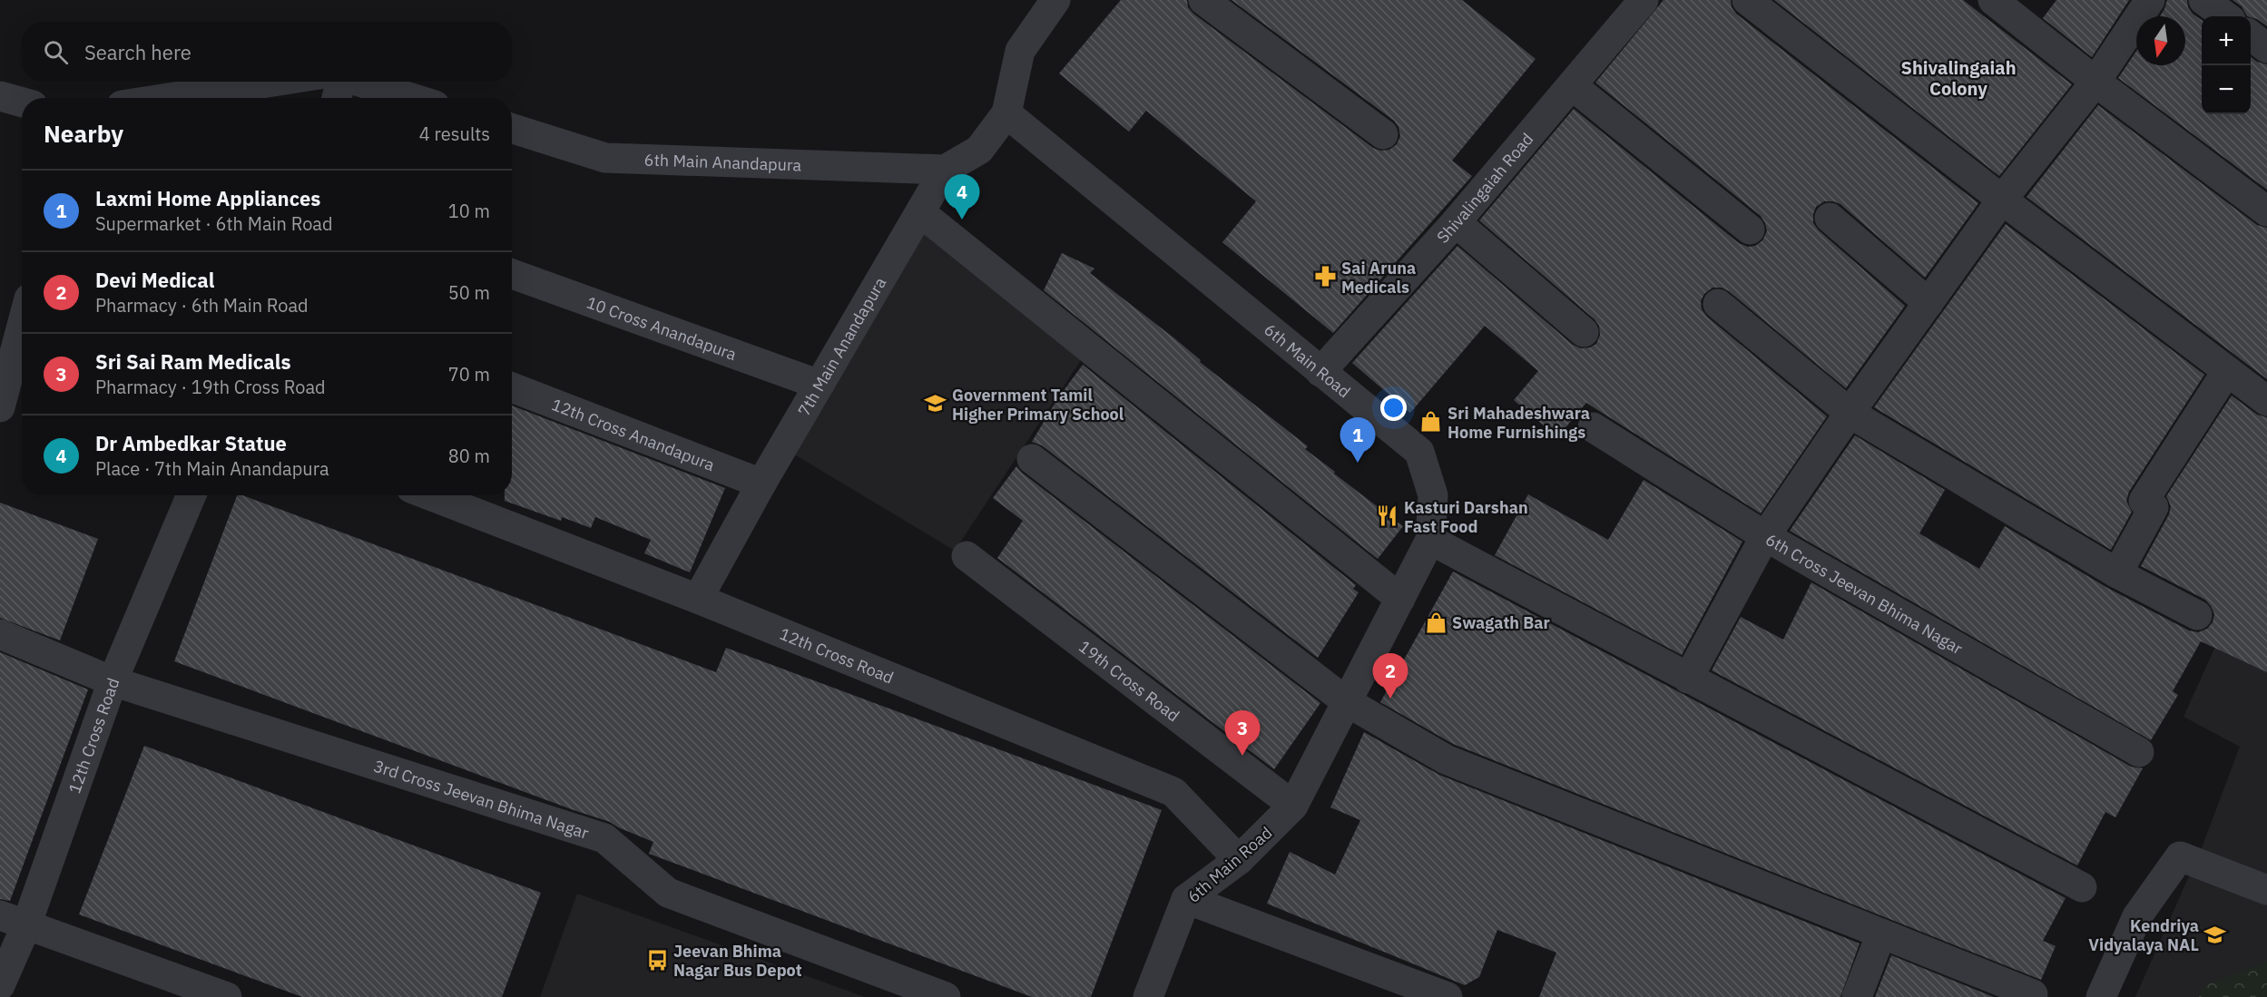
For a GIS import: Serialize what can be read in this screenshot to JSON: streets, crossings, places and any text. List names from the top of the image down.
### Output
{
  "streets": {
    "street": [
      "6th Main Anandapura",
      "Shivalingaiah Road",
      "10 Cross Anandapura",
      "7th Main Anandapura",
      "6th Main Road",
      "12th Cross Anandapura",
      "6th Cross Jeevan Bhima Nagar",
      "12th Cross Road",
      "19th Cross Road",
      "3rd Cross Jeevan Bhima Nagar"
    ]
  },
  "crossings": [
    ["6th Main Anandapura", "7th Main Anandapura"],
    ["Shivalingaiah Road", "6th Main Road"],
    ["10 Cross Anandapura", "7th Main Anandapura"],
    ["7th Main Anandapura", "12th Cross Anandapura"],
    ["7th Main Anandapura", "12th Cross Road"],
    ["6th Main Road", "12th Cross Road"],
    ["6th Main Road", "19th Cross Road"],
    ["12th Cross Road", "3rd Cross Jeevan Bhima Nagar"]
  ],
  "districts": ["Shivalingaiah Colony"],
  "places": {
    "pharmacy": ["Sai Aruna Medicals"],
    "school or university": ["Government Tamil Higher Primary School", "Kendriya Vidyalaya NAL"],
    "shop": ["Sri Mahadeshwara Home Furnishings", "Swagath Bar"],
    "restaurant": ["Kasturi Darshan Fast Food"],
    "bus stop": ["Jeevan Bhima Nagar Bus Depot"]
  },
  "north": "bottom",
  "page": {
    "map_buttons": ["+", "−"],
    "search": "Search here",
    "heading": ["Nearby", "4 results"],
    "list": [
      {
        "mark": "1",
        "name": "Laxmi Home Appliances",
        "note": "Supermarket · 6th Main Road",
        "value": "10 m"
      },
      {
        "mark": "2",
        "name": "Devi Medical",
        "note": "Pharmacy · 6th Main Road",
        "value": "50 m"
      },
      {
        "mark": "3",
        "name": "Sri Sai Ram Medicals",
        "note": "Pharmacy · 19th Cross Road",
        "value": "70 m"
      },
      {
        "mark": "4",
        "name": "Dr Ambedkar Statue",
        "note": "Place · 7th Main Anandapura",
        "value": "80 m"
      }
    ],
    "pins": [
      "4",
      "1",
      "2",
      "3"
    ]
  }
}
